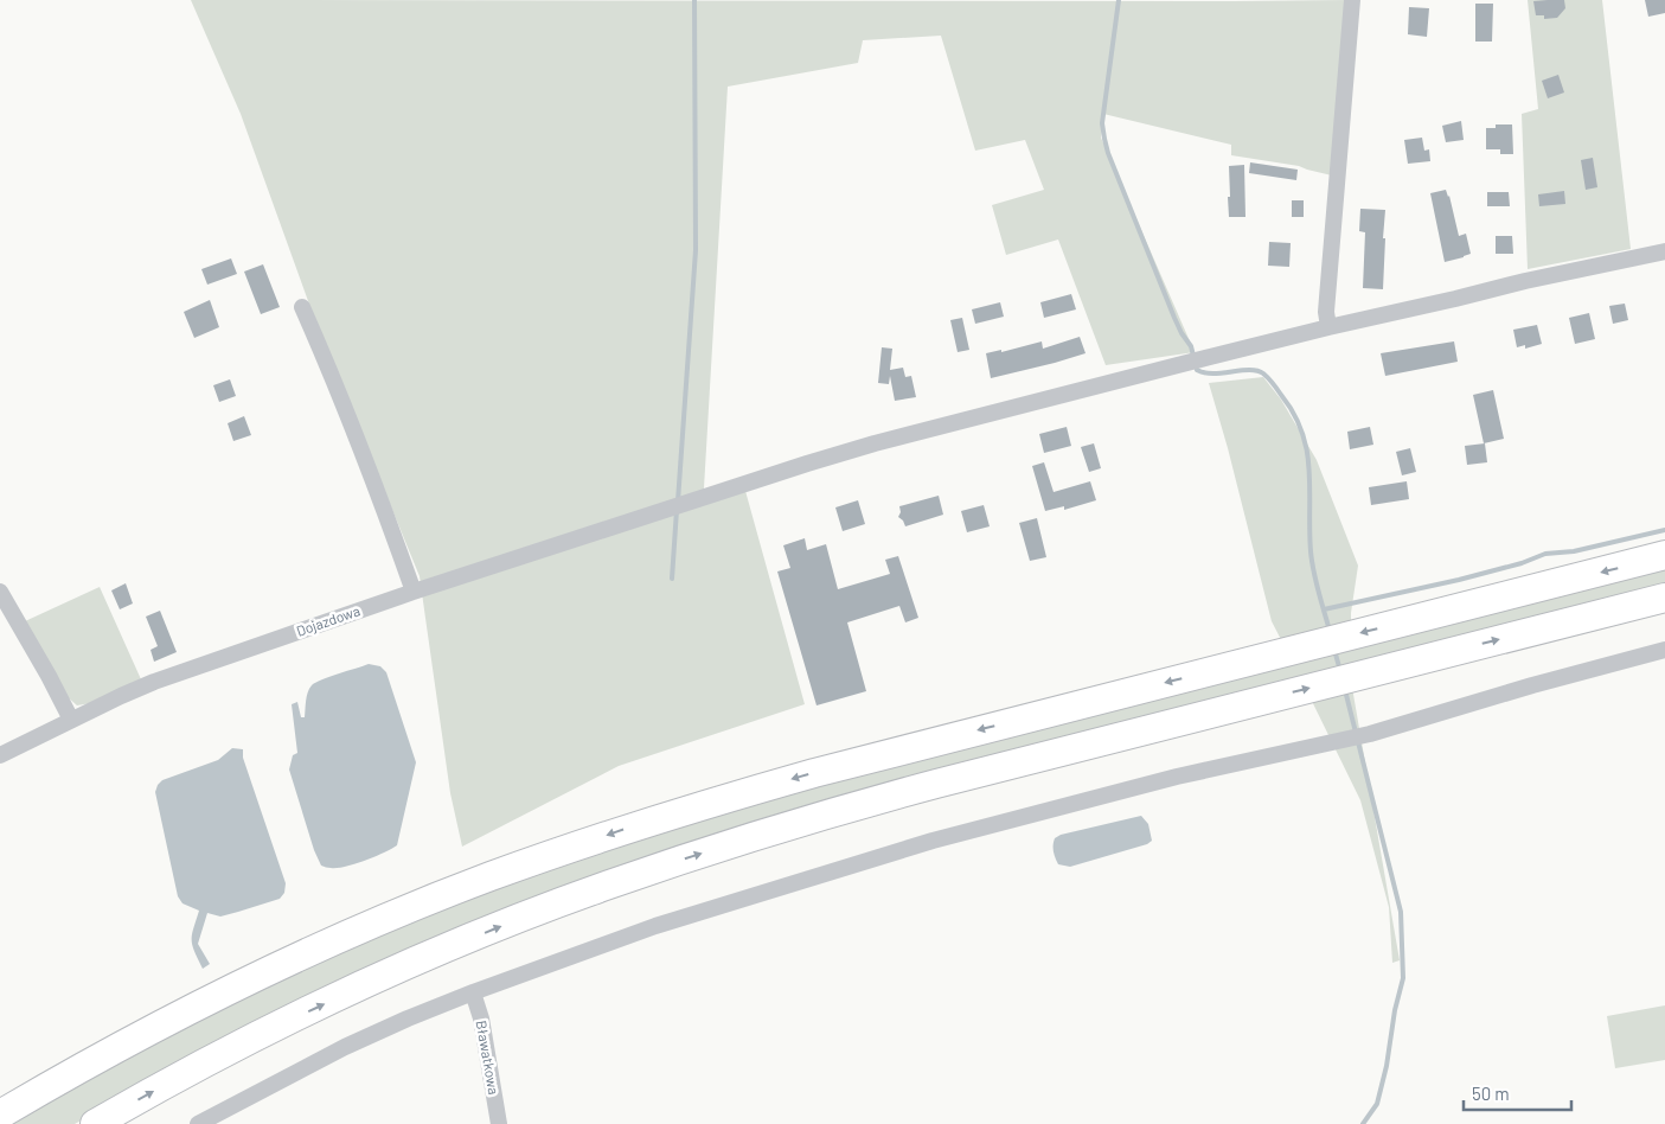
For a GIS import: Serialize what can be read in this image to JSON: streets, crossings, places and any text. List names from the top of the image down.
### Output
{
  "streets": {
    "street": ["Dojazdowa", "Bławatkowa"]
  },
  "scale_bar": "50 m"
}
